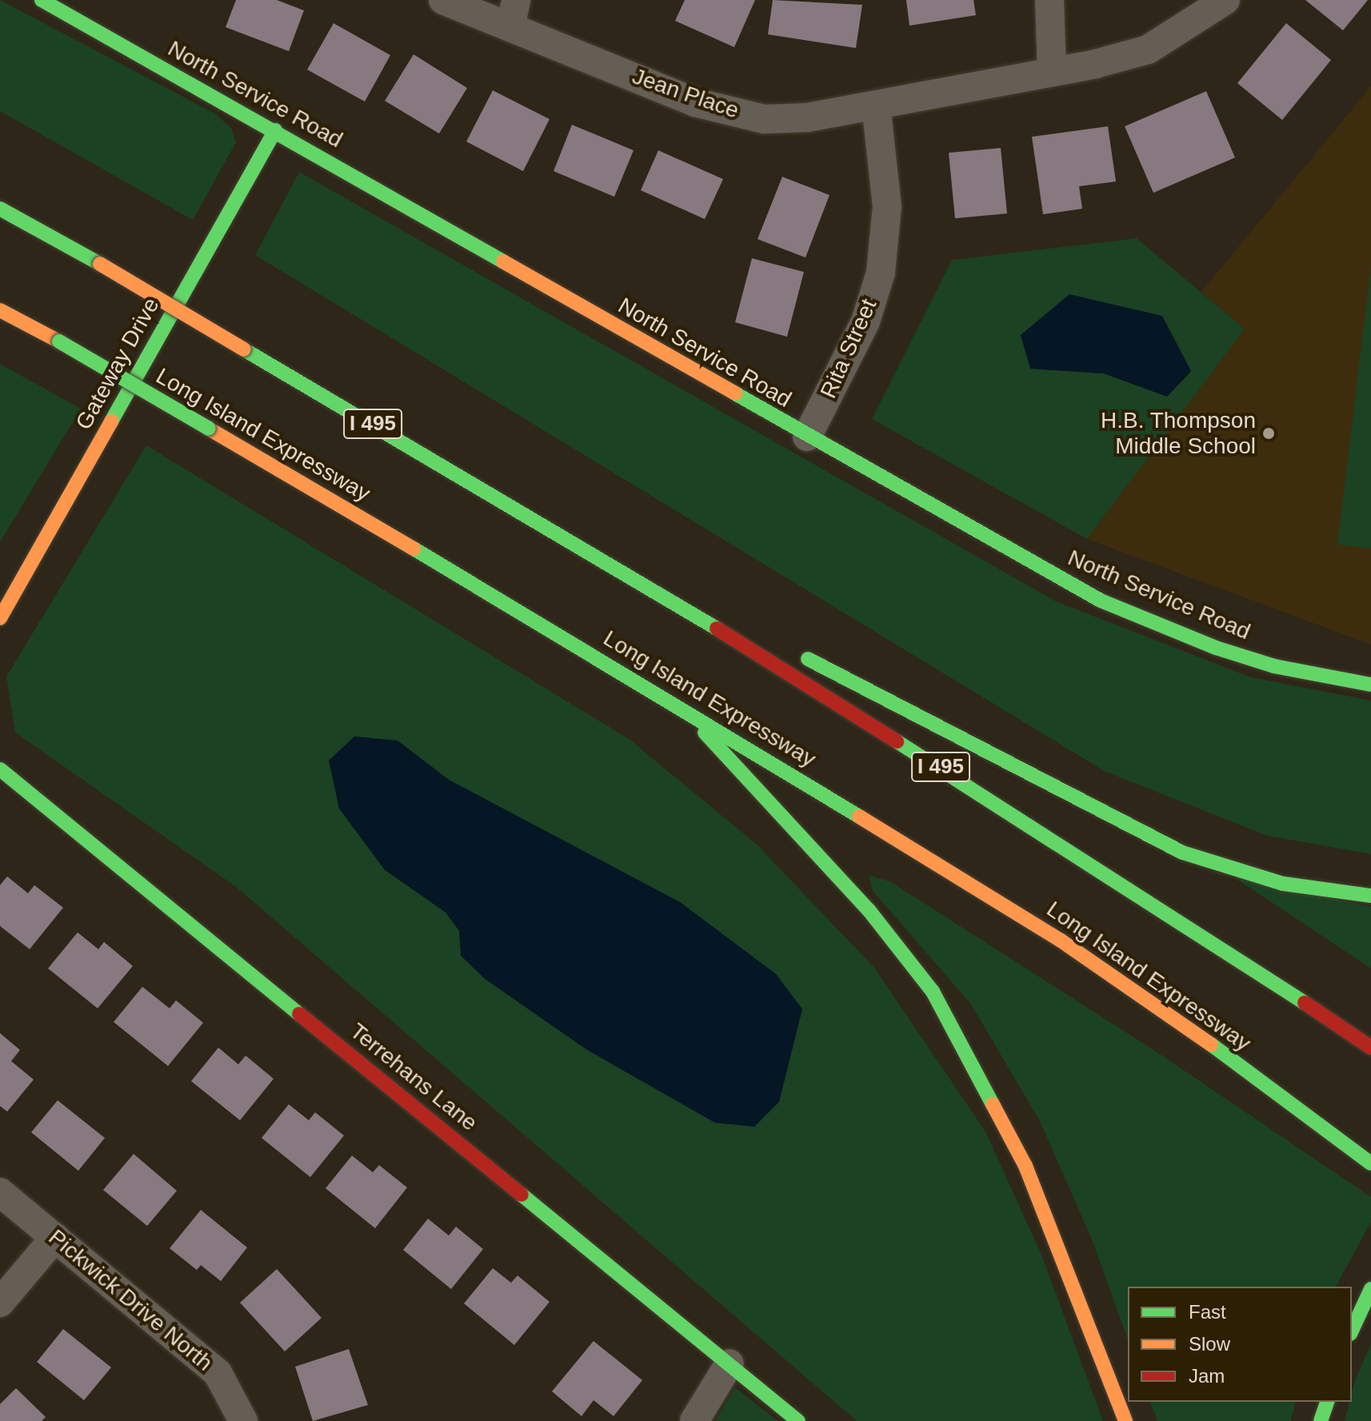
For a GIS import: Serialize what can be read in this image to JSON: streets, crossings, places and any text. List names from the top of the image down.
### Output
{
  "streets": {
    "main road": [
      "North Service Road",
      "Gateway Drive",
      "I 495",
      "Long Island Expressway",
      "Terrehans Lane"
    ],
    "street": ["Jean Place", "Rita Street", "Pickwick Drive North"]
  },
  "crossings": [
    ["Jean Place", "Rita Street"],
    ["North Service Road", "Rita Street"],
    ["North Service Road", "Gateway Drive"]
  ],
  "places": ["H.B. Thompson Middle School"],
  "legend": ["Fast", "Slow", "Jam"]
}
